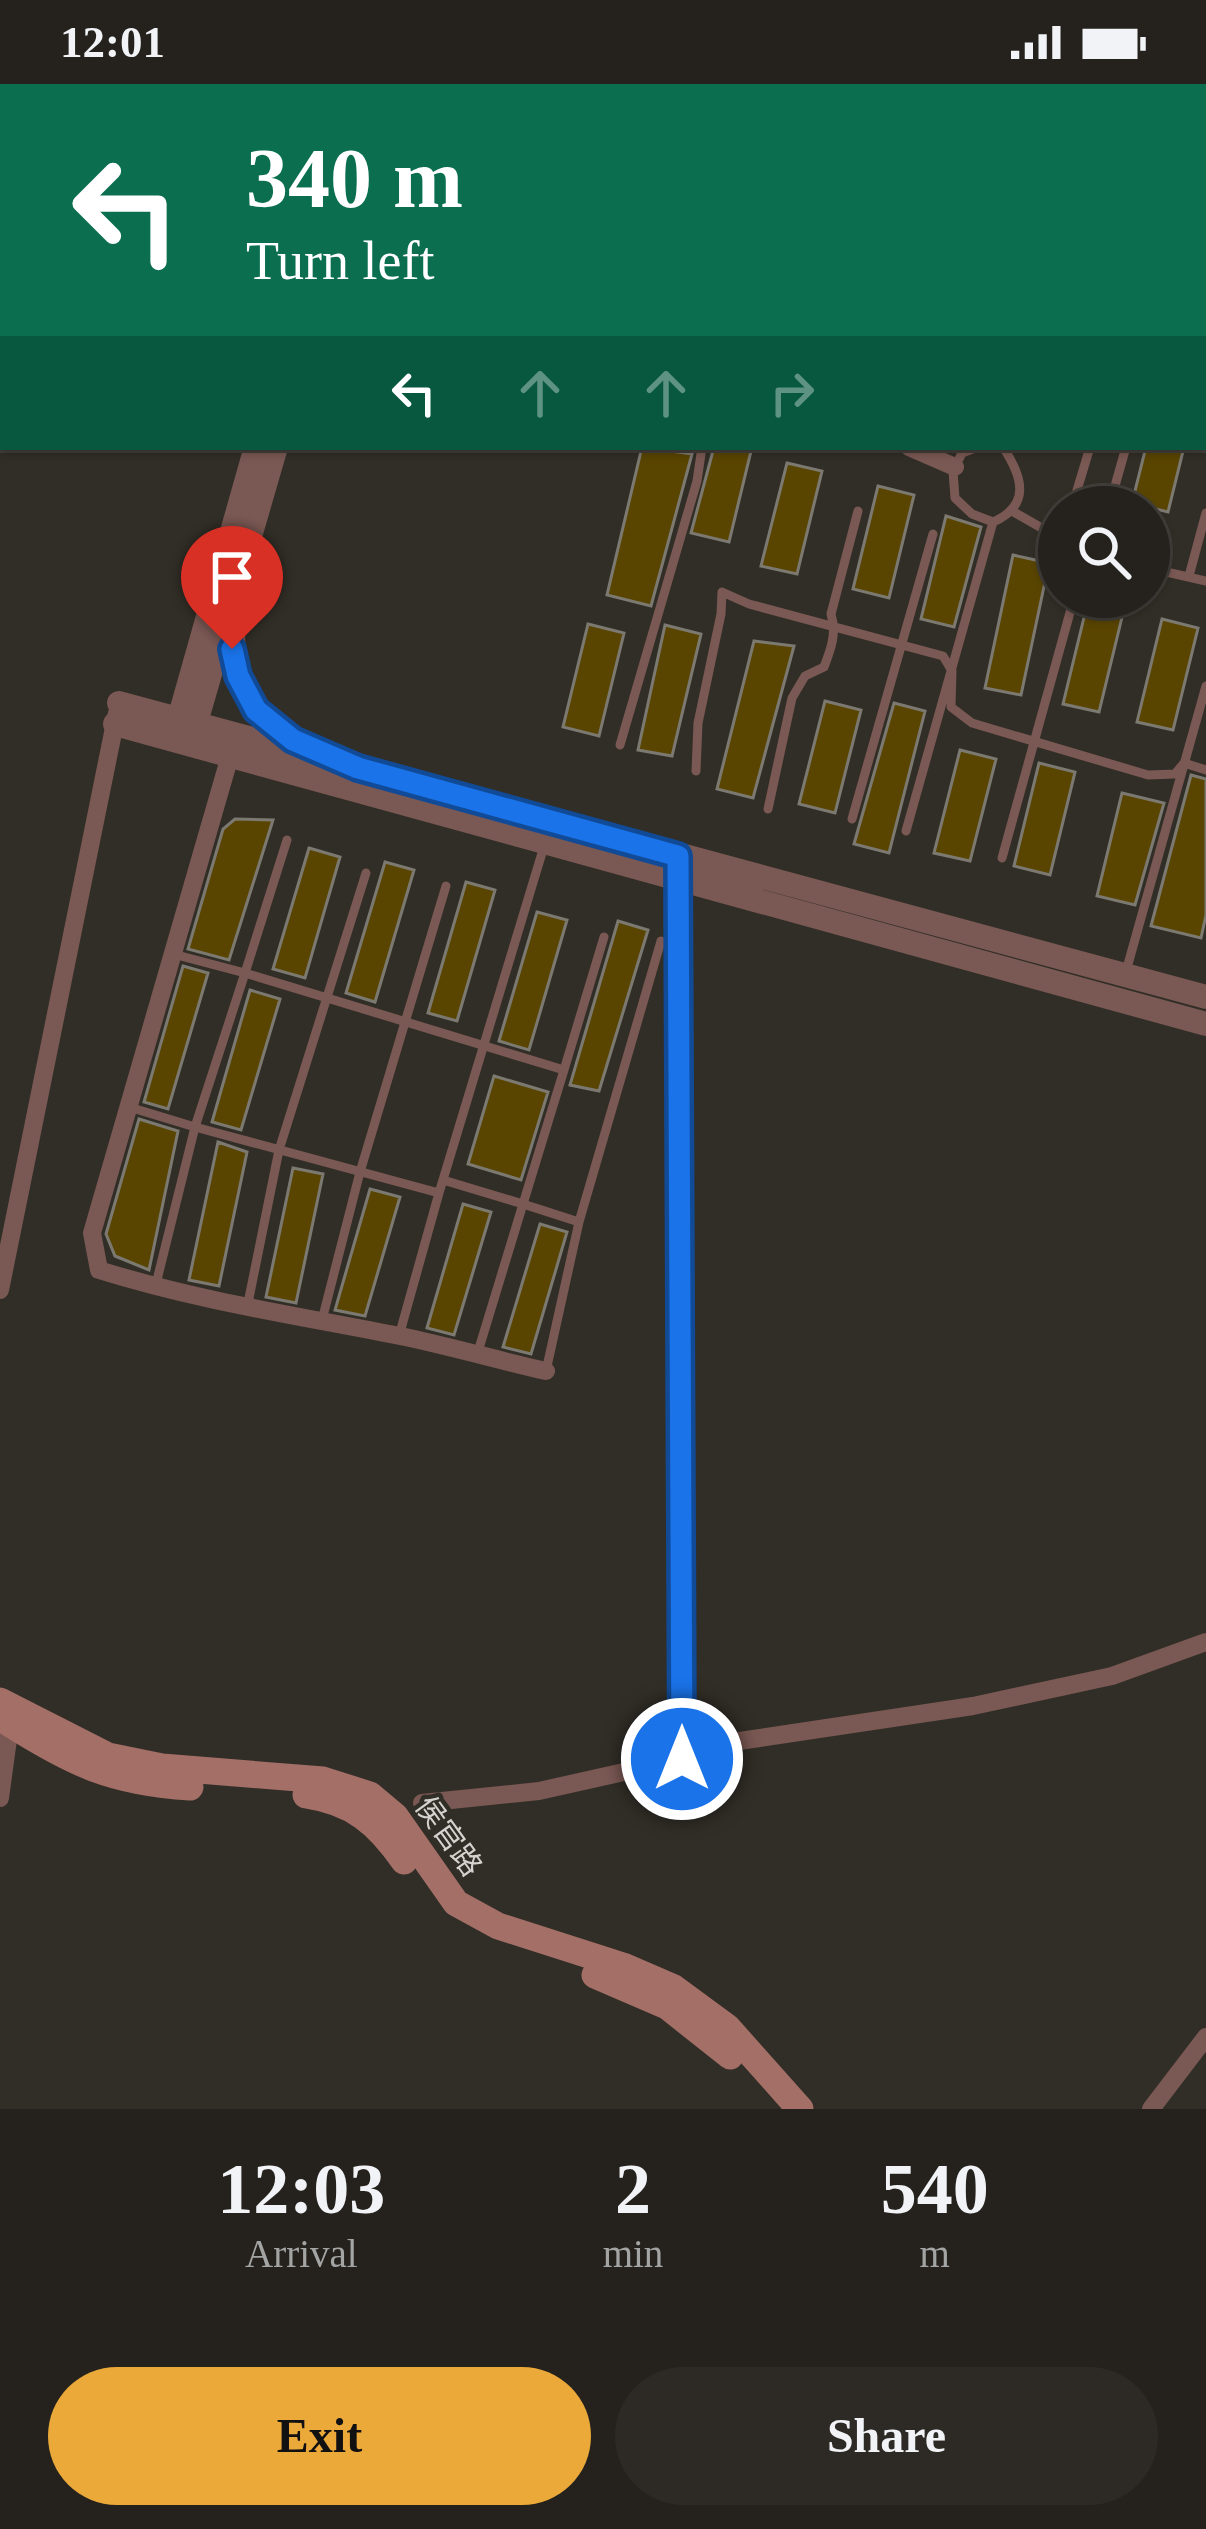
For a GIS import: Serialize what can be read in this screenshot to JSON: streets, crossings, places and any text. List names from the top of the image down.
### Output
{
  "streets": {
    "main road": ["侯官路"]
  },
  "page": {
    "status": "12:01",
    "turn": ["340 m", "Turn left"],
    "eta": [
      "12:03",
      "Arrival",
      "2",
      "min",
      "540",
      "m"
    ],
    "buttons": ["Exit", "Share"]
  }
}
